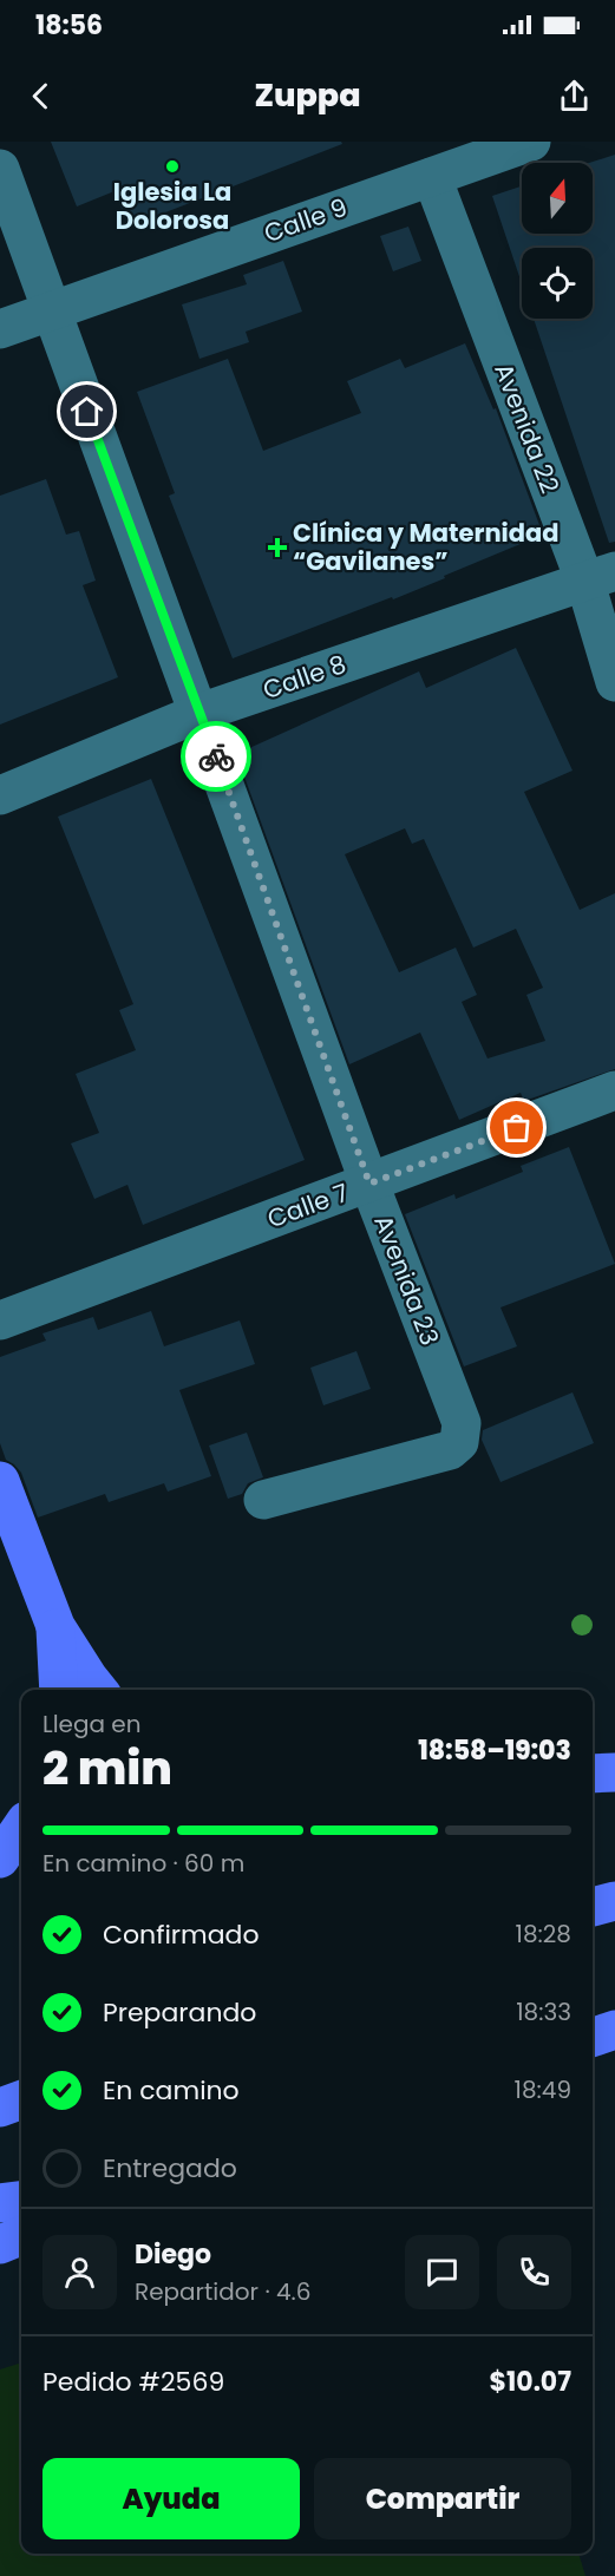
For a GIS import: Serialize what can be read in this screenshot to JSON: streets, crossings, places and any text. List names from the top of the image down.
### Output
{
  "streets": {
    "street": [
      "Calle 9",
      "Avenida 22",
      "Calle 8",
      "Calle 7",
      "Avenida 23"
    ]
  },
  "crossings": [
    ["Calle 9", "Avenida 22"],
    ["Calle 9", "Avenida 23"],
    ["Avenida 22", "Calle 8"],
    ["Calle 8", "Avenida 23"],
    ["Calle 7", "Avenida 23"]
  ],
  "places": {
    "other": ["Iglesia La Dolorosa"],
    "health": ["Clínica y Maternidad “Gavilanes”"]
  },
  "north": "top",
  "page": {
    "status": "18:56",
    "header": "Zuppa",
    "heading": ["2 min", "Llega en", "18:58–19:03"],
    "panel": [
      "Diego",
      "Repartidor · 4.6",
      "Pedido #2569",
      "$10.07"
    ],
    "bar": "En camino · 60 m",
    "list": [
      ["Confirmado", "18:28"],
      ["Preparando", "18:33"],
      ["En camino", "18:49"],
      "Entregado"
    ],
    "buttons": ["Ayuda", "Compartir"]
  }
}
